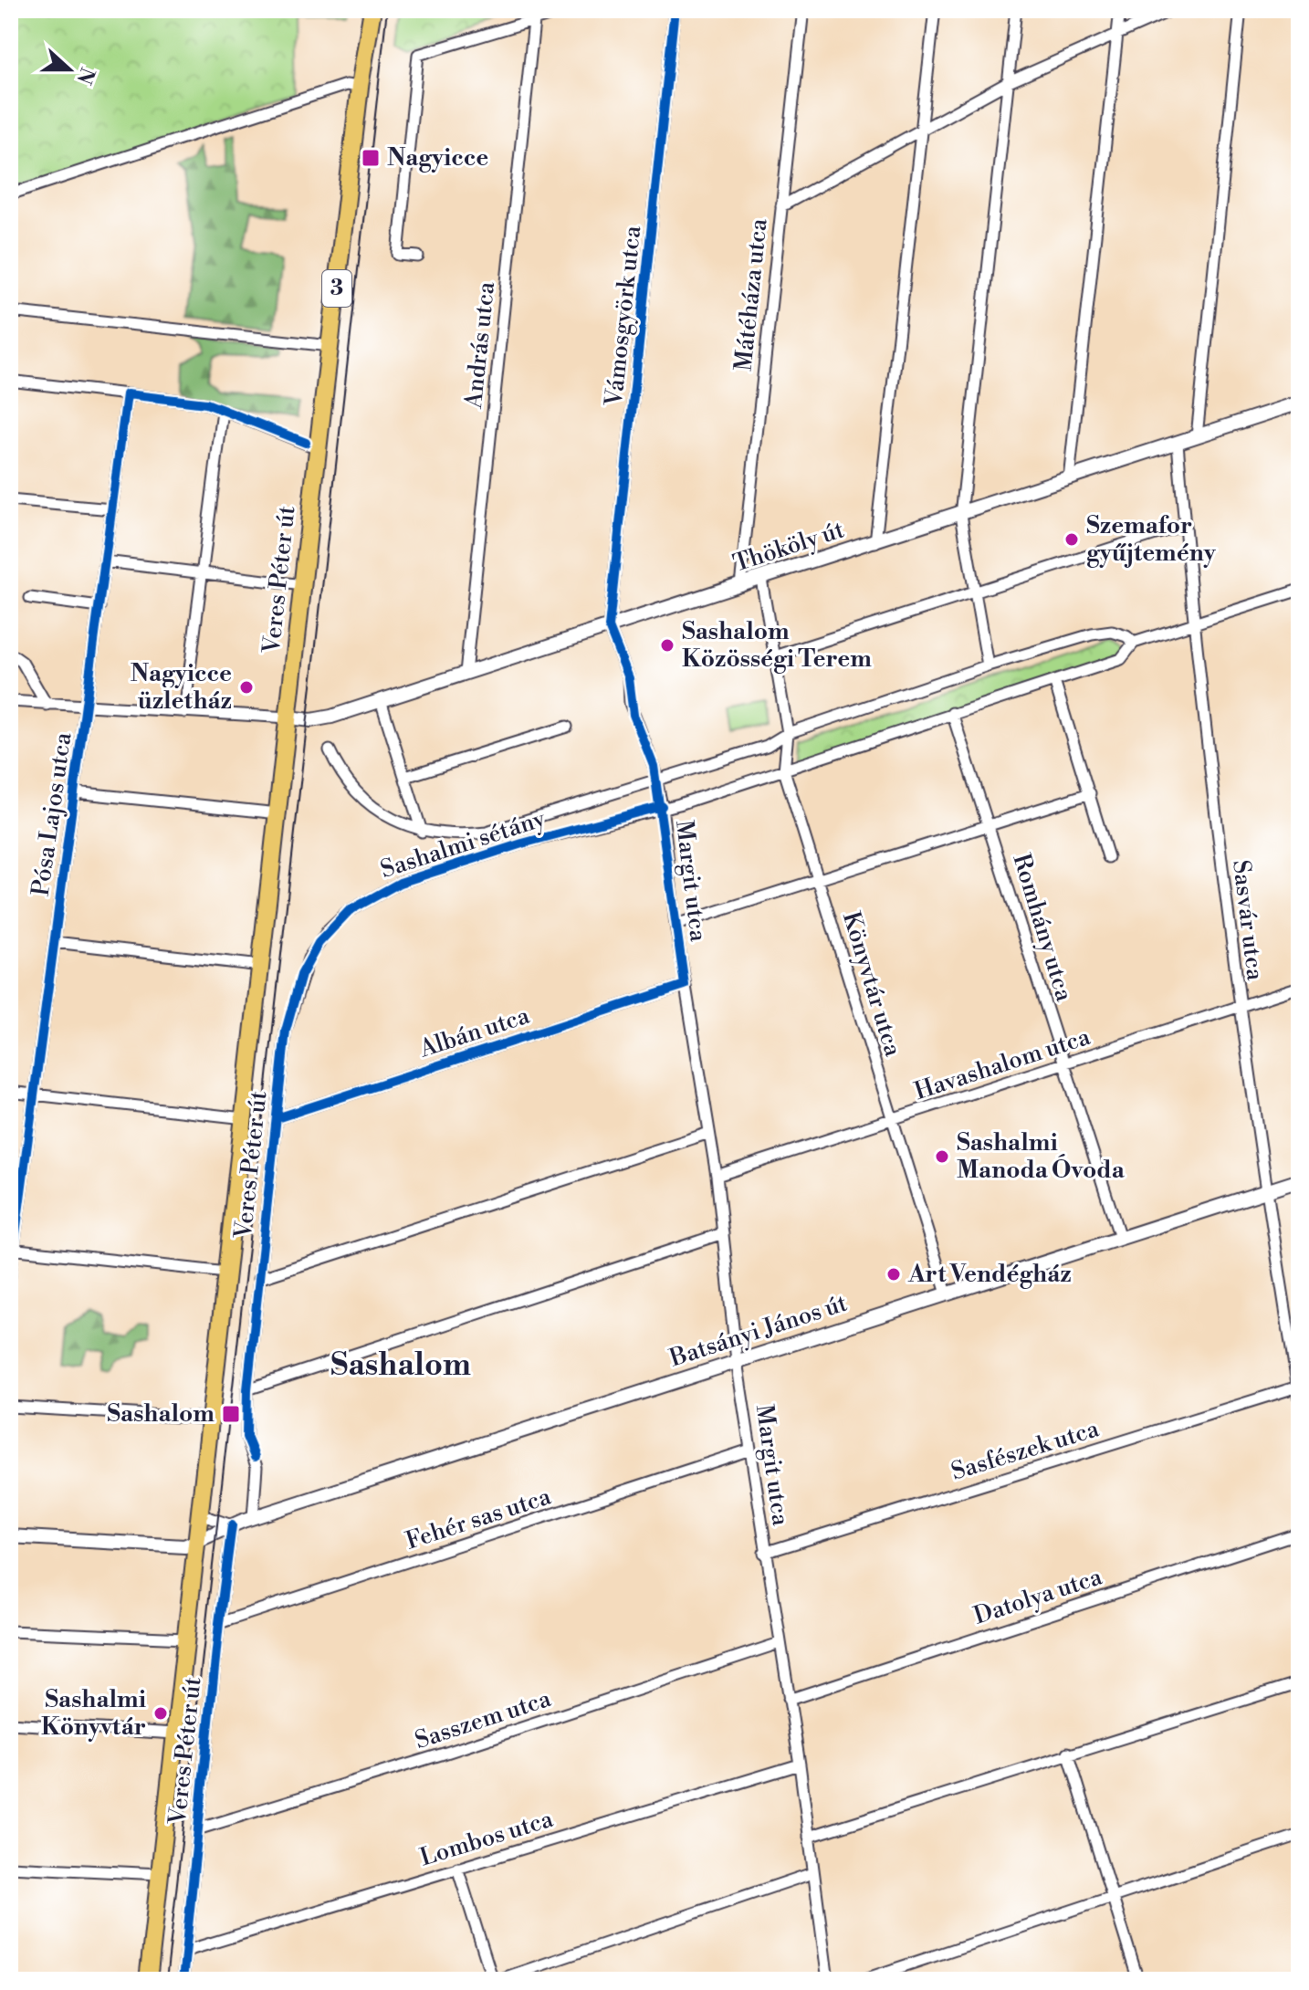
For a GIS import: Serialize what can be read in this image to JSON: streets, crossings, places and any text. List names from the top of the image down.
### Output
{
  "streets": {
    "main road": ["3", "Veres Péter út"],
    "street": [
      "Mátéháza utca",
      "Vámosgyörk utca",
      "András utca",
      "Thököly út",
      "Pósa Lajos utca",
      "Sashalmi sétány",
      "Margit utca",
      "Sasvár utca",
      "Romhány utca",
      "Könyvtár utca",
      "Albán utca",
      "Havashalom utca",
      "Batsányi János út",
      "Sasfészek utca",
      "Fehér sas utca",
      "Datolya utca",
      "Sasszem utca",
      "Lombos utca"
    ]
  },
  "crossings": [
    ["3", "Veres Péter út"],
    ["Mátéháza utca", "Thököly út"],
    ["Vámosgyörk utca", "Thököly út"],
    ["Vámosgyörk utca", "Margit utca"],
    ["András utca", "Thököly út"],
    ["Thököly út", "Veres Péter út"],
    ["Thököly út", "Margit utca"],
    ["Thököly út", "Sasvár utca"],
    ["Veres Péter út", "Sashalmi sétány"],
    ["Veres Péter út", "Albán utca"],
    ["Veres Péter út", "Batsányi János út"],
    ["Veres Péter út", "Fehér sas utca"],
    ["Veres Péter út", "Sasszem utca"],
    ["Veres Péter út", "Lombos utca"],
    ["Sashalmi sétány", "Margit utca"],
    ["Sashalmi sétány", "Sasvár utca"],
    ["Sashalmi sétány", "Romhány utca"],
    ["Sashalmi sétány", "Könyvtár utca"],
    ["Margit utca", "Albán utca"],
    ["Margit utca", "Havashalom utca"],
    ["Margit utca", "Batsányi János út"],
    ["Margit utca", "Sasfészek utca"],
    ["Margit utca", "Fehér sas utca"],
    ["Margit utca", "Datolya utca"],
    ["Margit utca", "Sasszem utca"],
    ["Margit utca", "Lombos utca"],
    ["Sasvár utca", "Havashalom utca"],
    ["Sasvár utca", "Batsányi János út"],
    ["Sasvár utca", "Sasfészek utca"],
    ["Romhány utca", "Havashalom utca"],
    ["Romhány utca", "Batsányi János út"],
    ["Könyvtár utca", "Havashalom utca"],
    ["Könyvtár utca", "Batsányi János út"]
  ],
  "districts": ["Sashalom"],
  "places": {
    "transit": ["Nagyicce", "Sashalom"],
    "other": [
      "Szemafor gyűjtemény",
      "Sashalom Közösségi Terem",
      "Nagyicce üzletház",
      "Sashalmi Manoda Óvoda",
      "Art Vendégház",
      "Sashalmi Könyvtár"
    ]
  },
  "north": "right"
}
